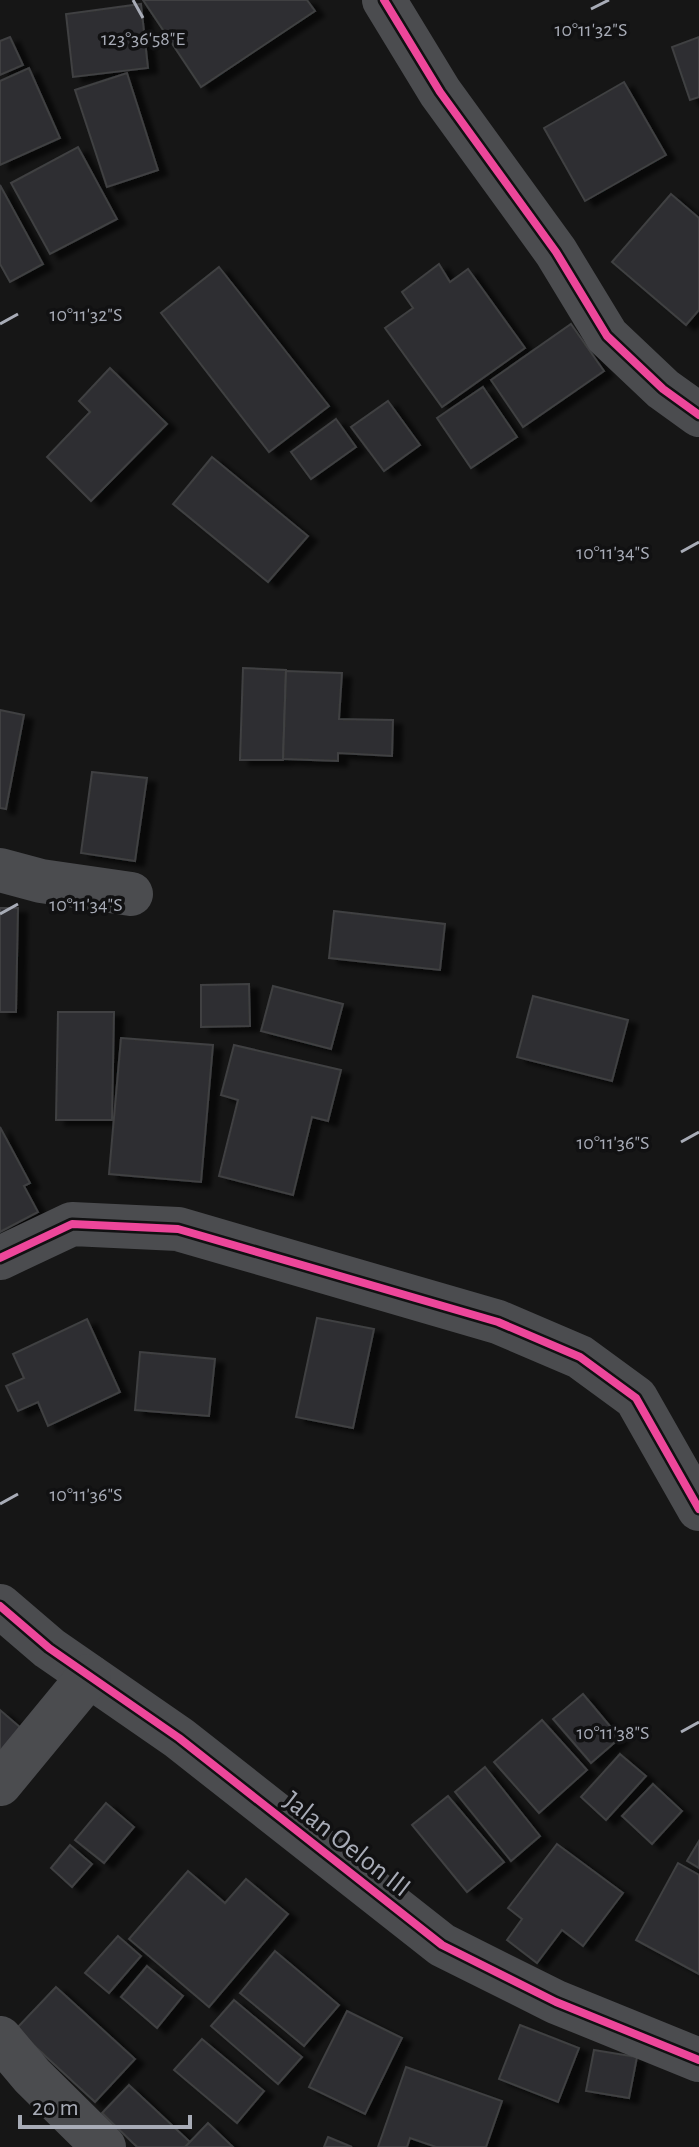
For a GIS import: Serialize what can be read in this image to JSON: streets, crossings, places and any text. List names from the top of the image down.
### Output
{
  "streets": {
    "street": ["Jalan Oelon III"]
  },
  "scale_bar": "20 m",
  "coordinates": [
    "10°11'32\"S",
    "123°36'58\"E",
    "10°11'34\"S",
    "10°11'36\"S",
    "10°11'38\"S"
  ]
}
